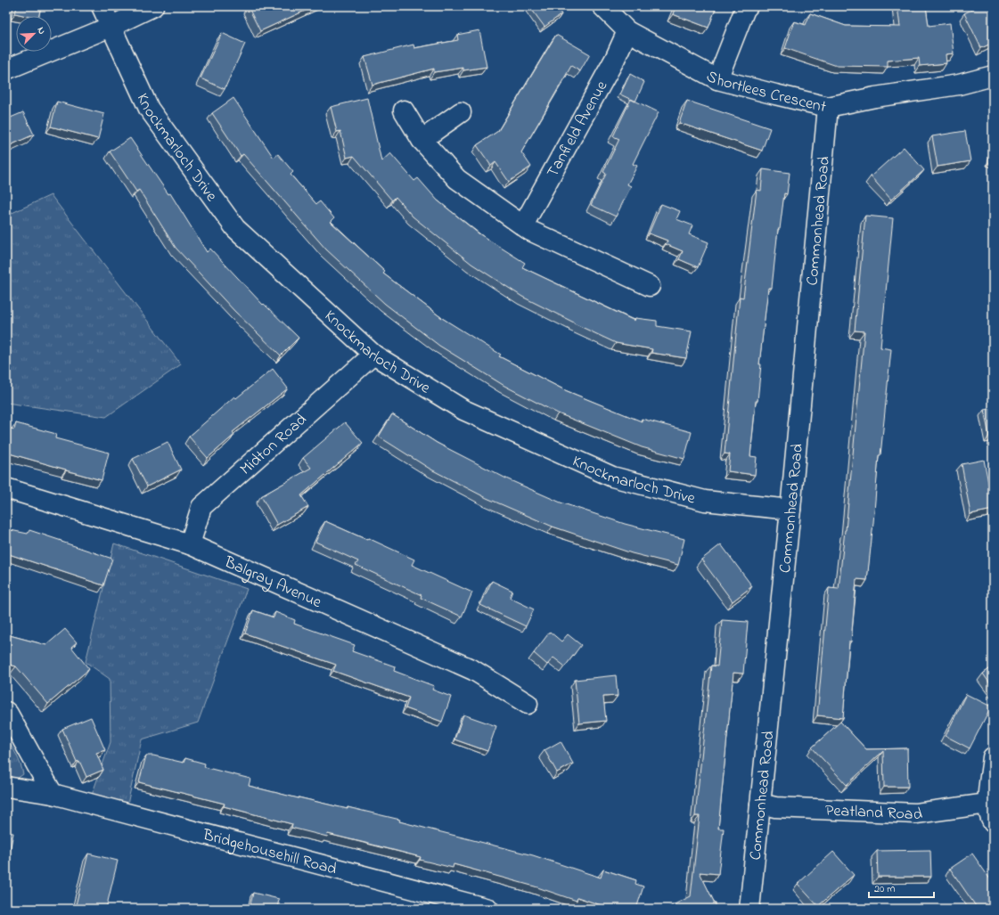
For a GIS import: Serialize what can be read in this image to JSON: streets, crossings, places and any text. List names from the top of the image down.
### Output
{
  "streets": {
    "street": [
      "Shortlees Crescent",
      "Tanfield Avenue",
      "Knockmarloch Drive",
      "Commonhead Road",
      "Midton Road",
      "Balgray Avenue",
      "Peatland Road",
      "Bridgehousehill Road"
    ]
  },
  "crossings": [
    ["Shortlees Crescent", "Tanfield Avenue"],
    ["Shortlees Crescent", "Commonhead Road"],
    ["Knockmarloch Drive", "Commonhead Road"],
    ["Knockmarloch Drive", "Midton Road"],
    ["Commonhead Road", "Peatland Road"],
    ["Midton Road", "Balgray Avenue"]
  ],
  "scale_bar": "20 m",
  "north": "top right"
}
